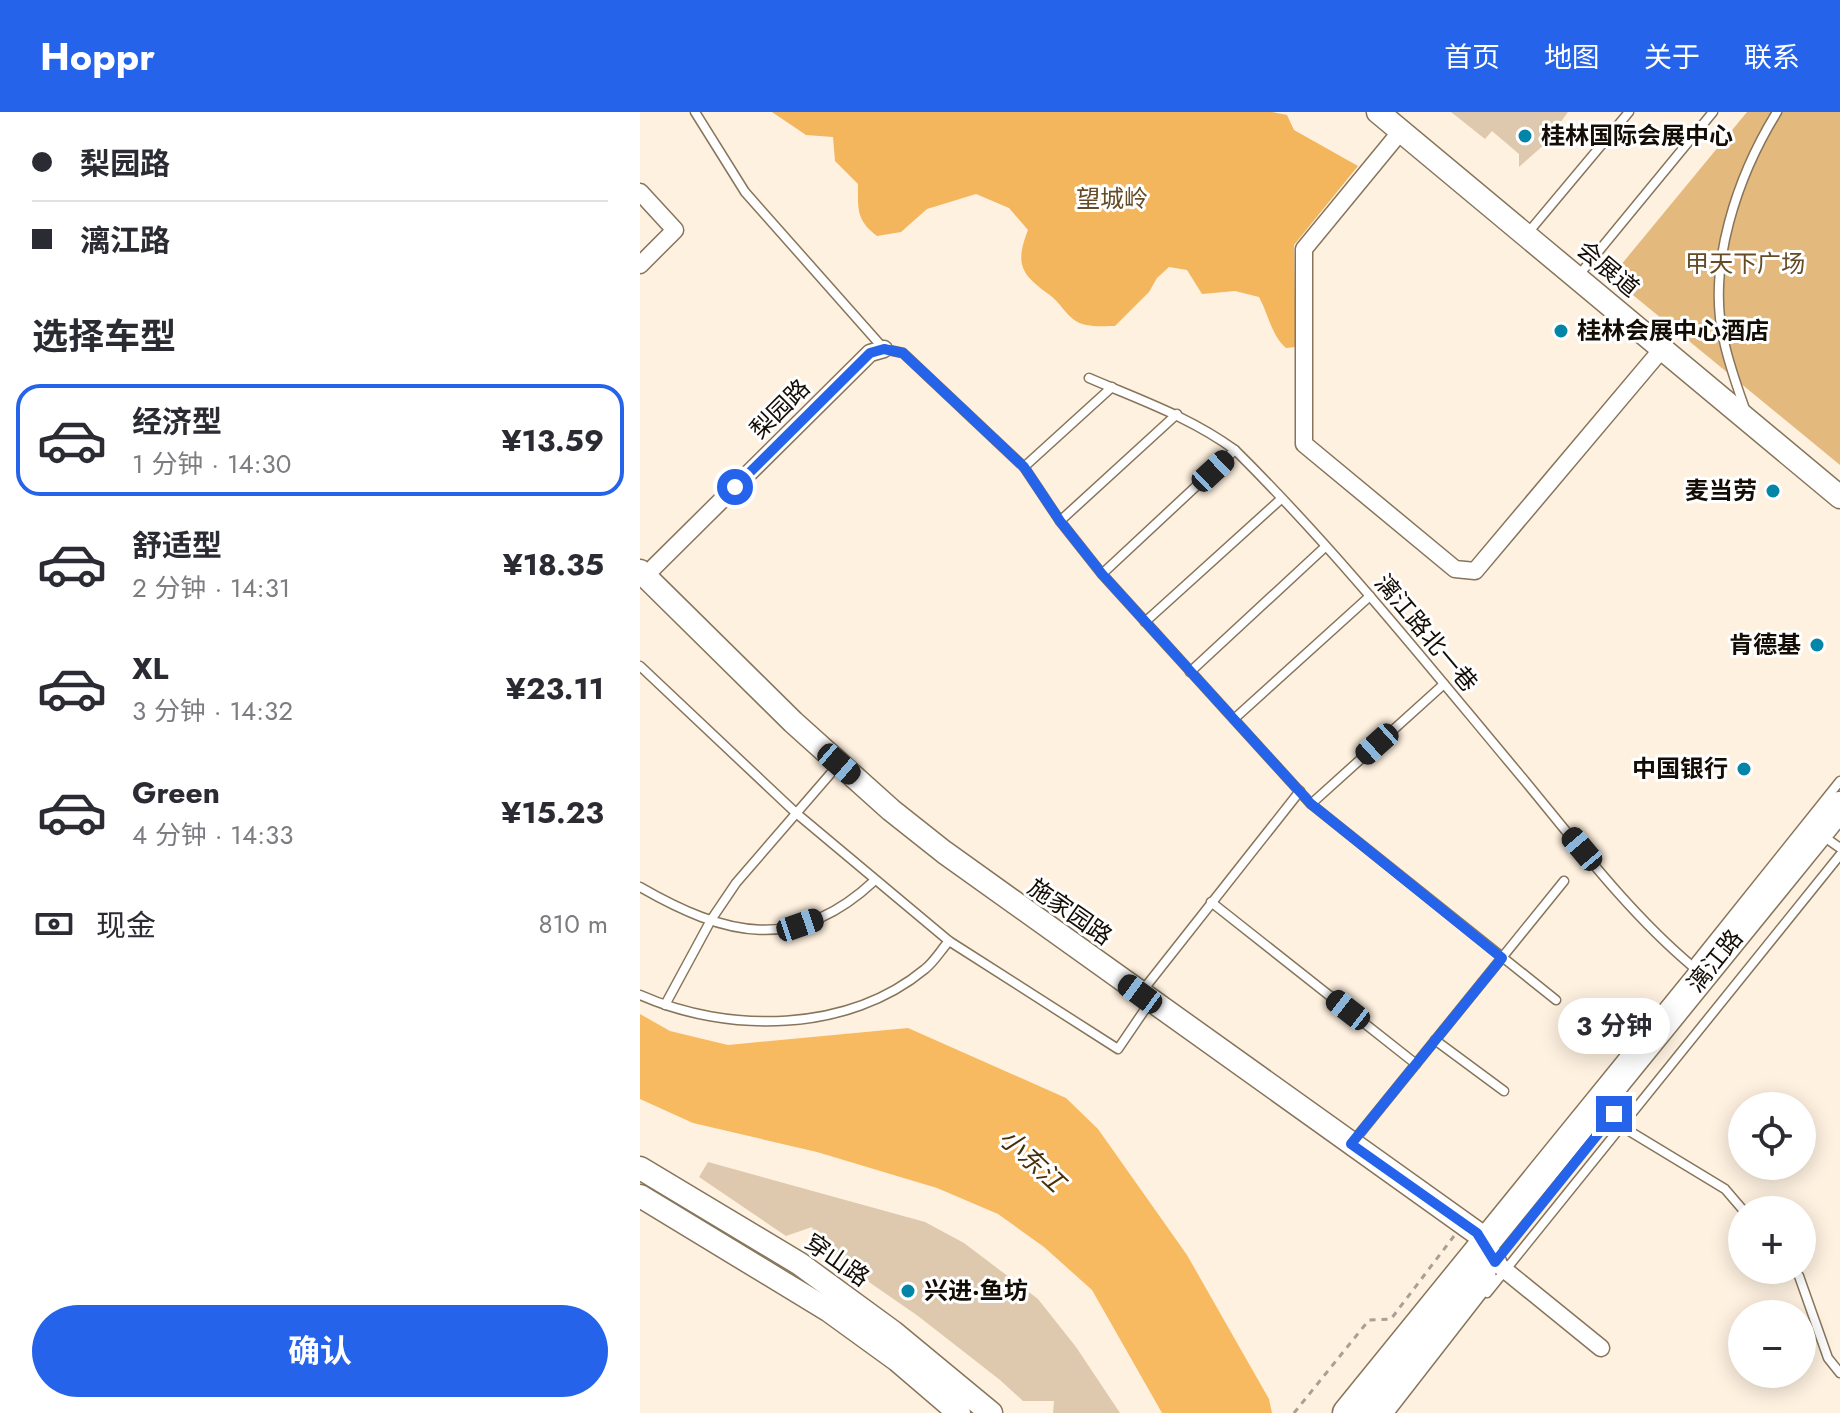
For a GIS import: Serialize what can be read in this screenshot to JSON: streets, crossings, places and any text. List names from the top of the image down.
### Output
{
  "streets": {
    "highway": ["漓江路"],
    "street": [
      "会展道",
      "梨园路",
      "施家园路",
      "穿山路"
    ],
    "lane": ["漓江路北一巷"]
  },
  "crossings": [
    ["梨园路", "施家园路"],
    ["施家园路", "漓江路"]
  ],
  "water": ["小东江"],
  "parks": ["望城岭", "甲天下广场"],
  "places": [
    "桂林国际会展中心",
    "桂林会展中心酒店",
    "麦当劳",
    "肯德基",
    "中国银行",
    "兴进·鱼坊"
  ],
  "page": {
    "header": "Hoppr",
    "nav": [
      "首页",
      "地图",
      "关于",
      "联系"
    ],
    "banner": ["梨园路", "漓江路"],
    "heading": "选择车型",
    "list": [
      {
        "name": "经济型",
        "note": "1 分钟 · 14:30",
        "value": "¥13.59"
      },
      {
        "name": "舒适型",
        "note": "2 分钟 · 14:31",
        "value": "¥18.35"
      },
      {
        "name": "XL",
        "note": "3 分钟 · 14:32",
        "value": "¥23.11"
      },
      {
        "name": "Green",
        "note": "4 分钟 · 14:33",
        "value": "¥15.23"
      }
    ],
    "pay": ["现金", "810 m"],
    "bubble": "3 分钟",
    "map_buttons": ["+", "−"],
    "buttons": "确认"
  }
}
